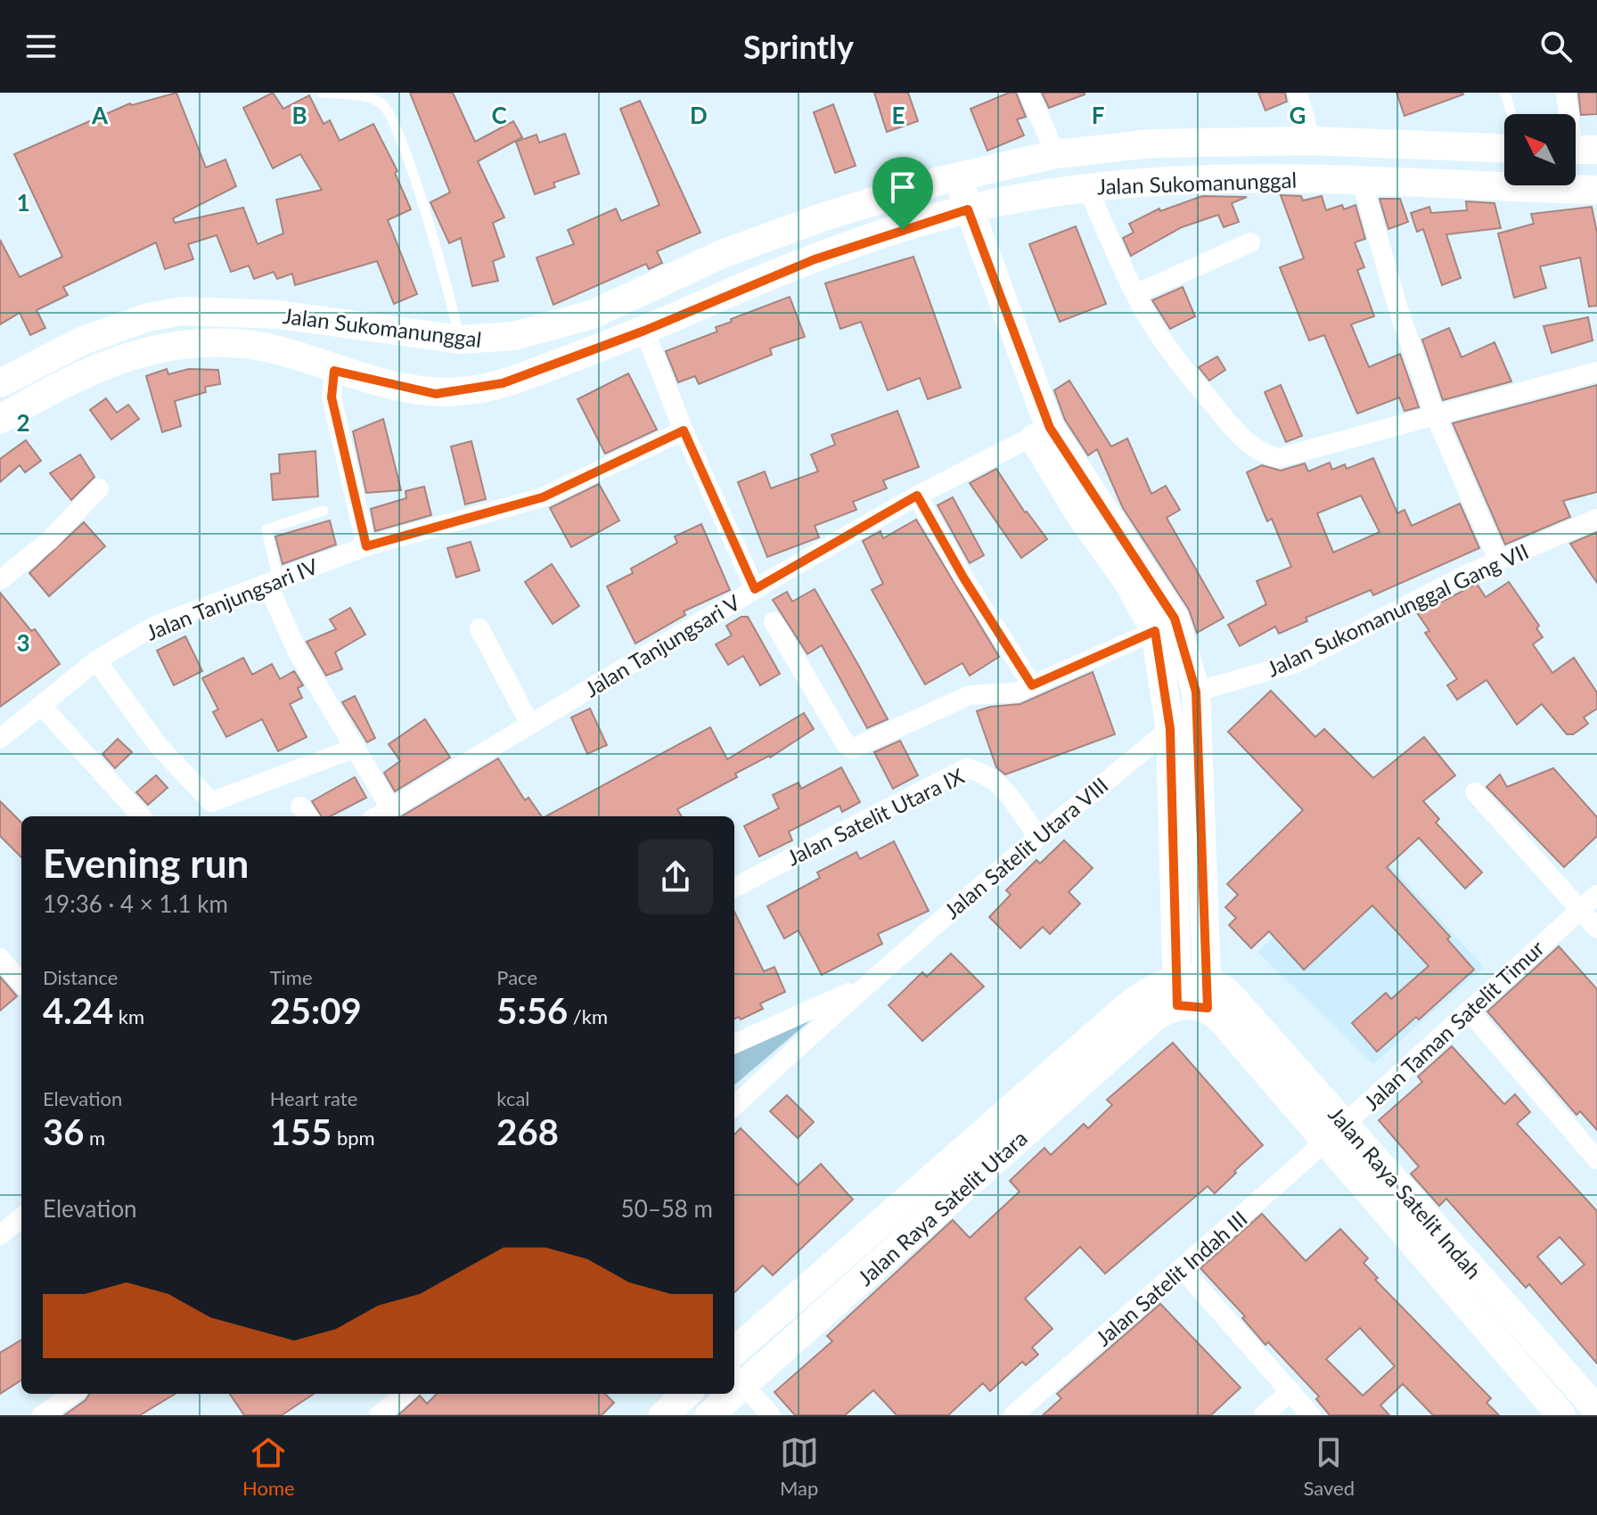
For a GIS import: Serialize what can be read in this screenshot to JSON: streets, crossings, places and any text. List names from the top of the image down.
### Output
{
  "streets": {
    "street": [
      "Jalan Sukomanunggal",
      "Jalan Tanjungsari IV",
      "Jalan Sukomanunggal Gang VII",
      "Jalan Tanjungsari V",
      "Jalan Satelit Utara IX",
      "Jalan Satelit Utara VIII",
      "Jalan Taman Satelit Timur",
      "Jalan Raya Satelit Indah",
      "Jalan Raya Satelit Utara",
      "Jalan Satelit Indah III"
    ]
  },
  "crossings": [
    ["Jalan Satelit Utara IX", "Jalan Satelit Utara VIII"],
    ["Jalan Taman Satelit Timur", "Jalan Raya Satelit Indah"],
    ["Jalan Taman Satelit Timur", "Jalan Satelit Indah III"],
    ["Jalan Raya Satelit Indah", "Jalan Raya Satelit Utara"],
    ["Jalan Raya Satelit Indah", "Jalan Satelit Indah III"]
  ],
  "north": "top left",
  "page": {
    "header": "Sprintly",
    "heading": ["Evening run", "19:36 · 4 × 1.1 km"],
    "stats": [
      ["Distance", "4.24 km"],
      ["Time", "25:09"],
      ["Pace", "5:56 /km"],
      ["Elevation", "36 m"],
      ["Heart rate", "155 bpm"],
      ["kcal", "268"]
    ],
    "chart": ["Elevation", "50–58 m"],
    "tabs": ["Home", "Map", "Saved"]
  },
  "grid": {
    "columns": [
      "A",
      "B",
      "C",
      "D",
      "E",
      "F",
      "G"
    ],
    "rows": ["1", "2", "3"]
  }
}
